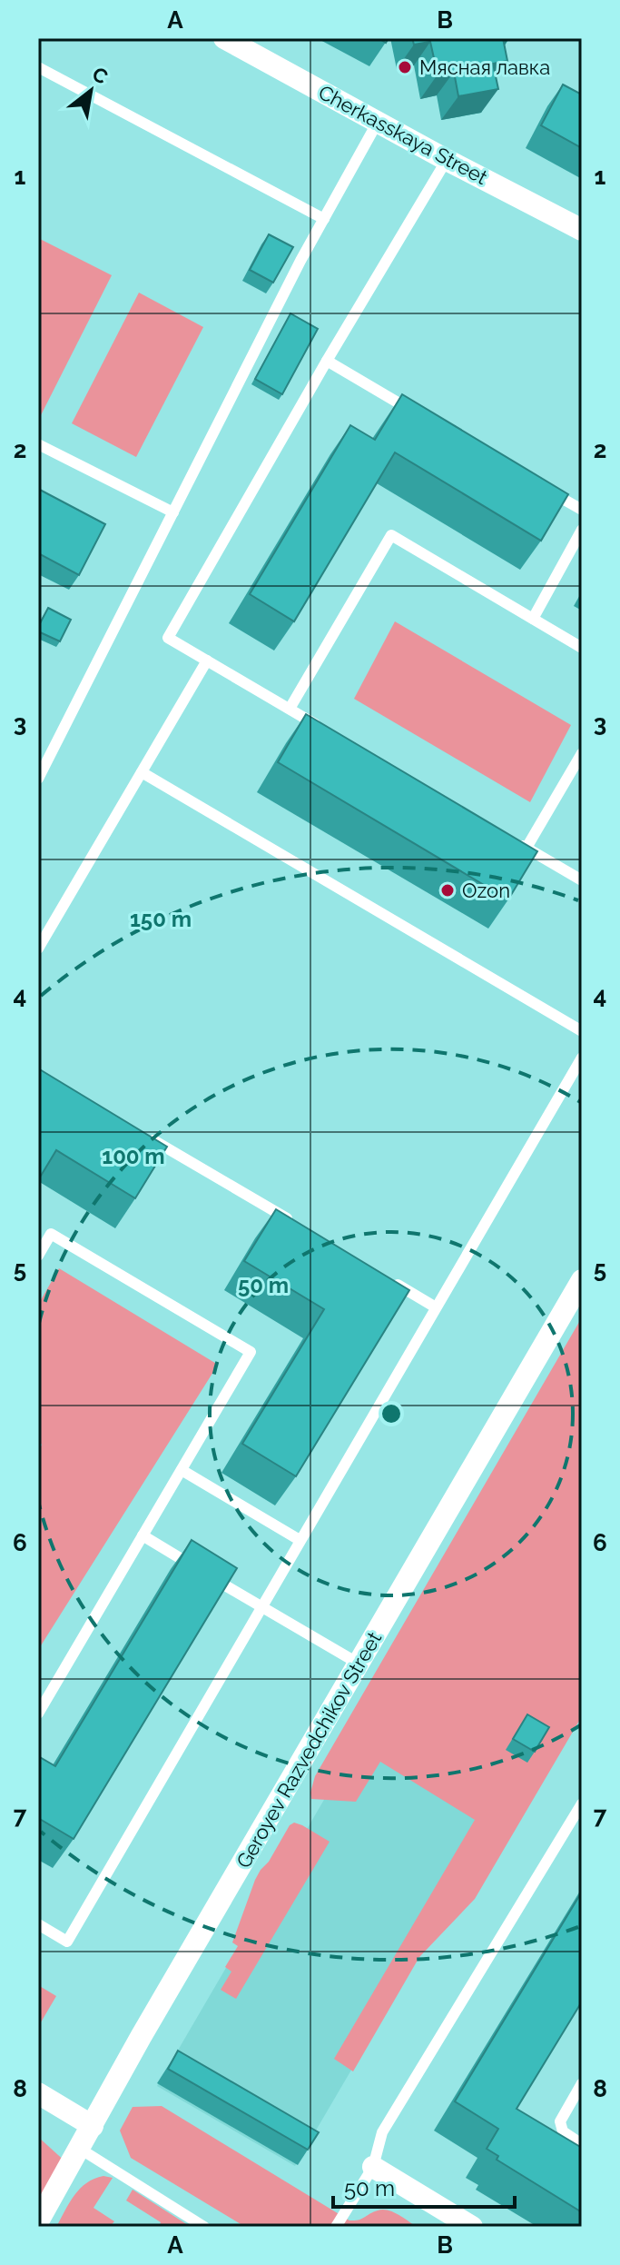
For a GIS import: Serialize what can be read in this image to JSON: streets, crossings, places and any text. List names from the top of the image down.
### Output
{
  "streets": {
    "street": ["Cherkasskaya Street", "Geroyev Razvedchikov Street"]
  },
  "places": ["Мясная лавка", "Ozon"],
  "scale_bar": "50 m",
  "north": "top right",
  "grid": {
    "columns": ["A", "B"],
    "rows": [
      "1",
      "2",
      "3",
      "4",
      "5",
      "6",
      "7",
      "8"
    ]
  },
  "rings": ["150 m", "100 m", "50 m"]
}
